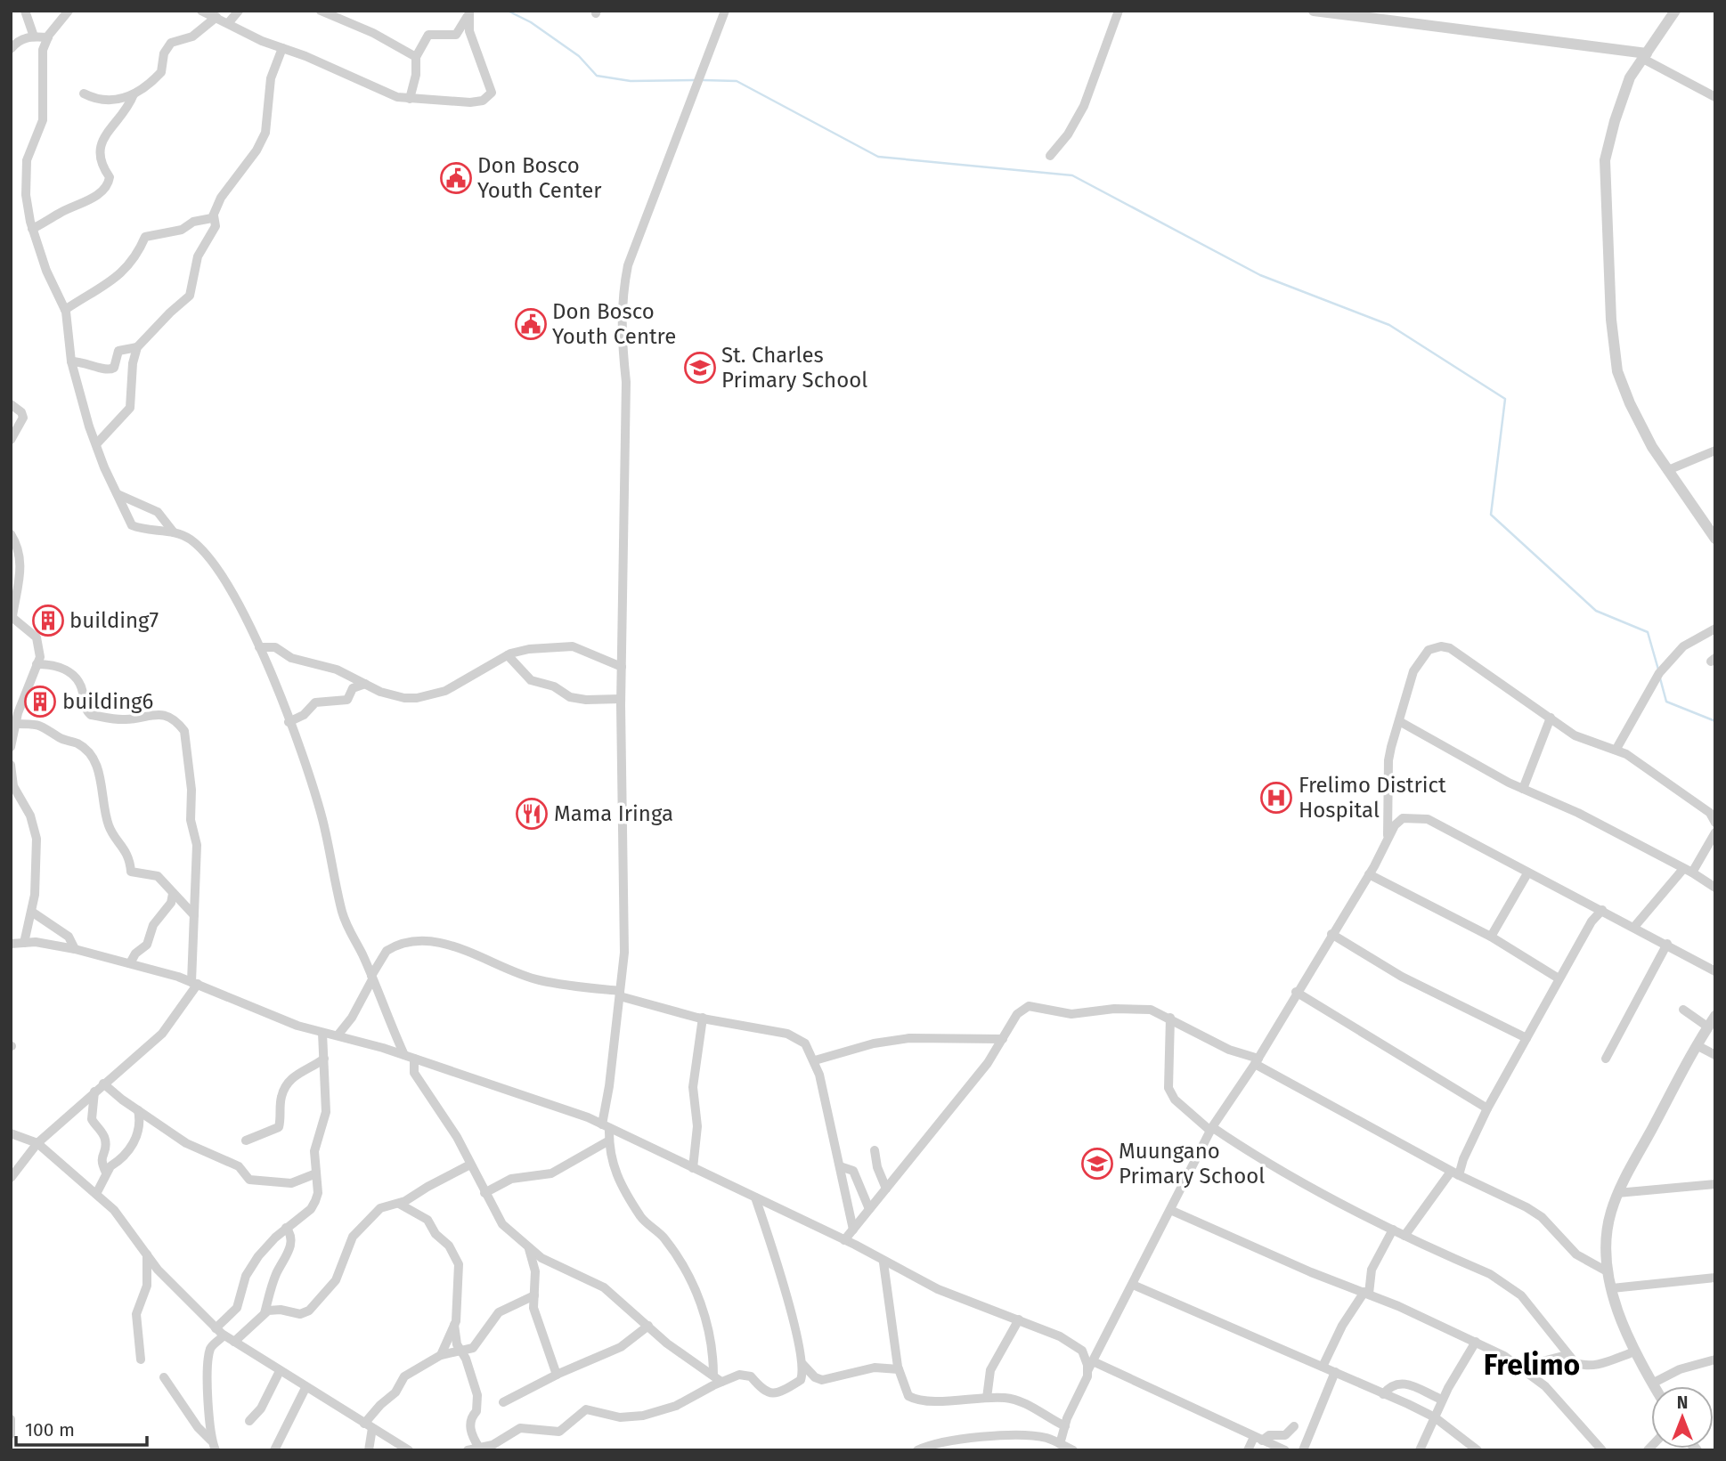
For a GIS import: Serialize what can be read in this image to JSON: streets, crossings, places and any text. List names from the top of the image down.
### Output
{
  "districts": ["Frelimo"],
  "places": {
    "public building": ["Don Bosco Youth Center", "Don Bosco Youth Centre"],
    "school or university": ["St. Charles Primary School", "Muungano Primary School"],
    "building": ["building7", "building6"],
    "hospital": ["Frelimo District Hospital"],
    "restaurant": ["Mama Iringa"]
  },
  "scale_bar": "100 m",
  "north": "top"
}
